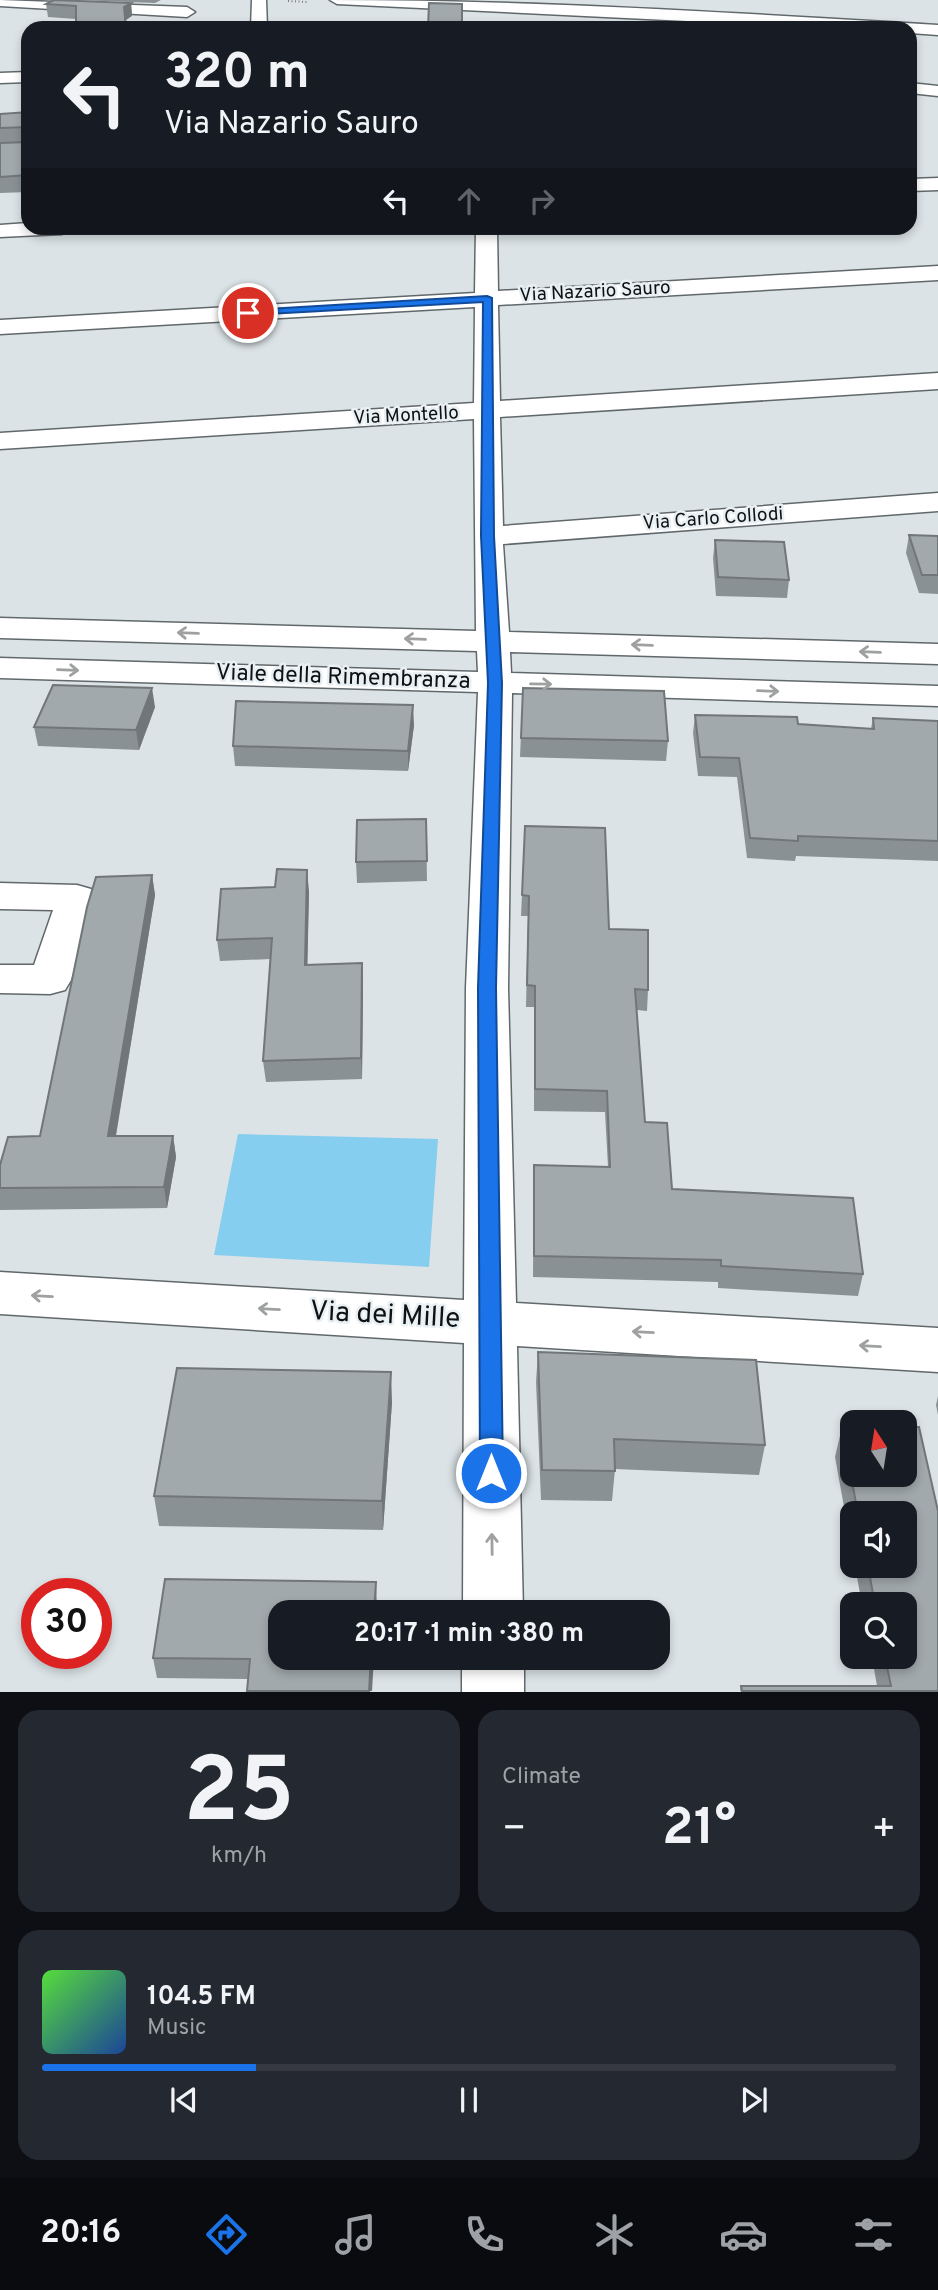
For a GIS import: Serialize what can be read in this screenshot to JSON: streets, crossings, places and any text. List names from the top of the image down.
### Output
{
  "streets": {
    "street": [
      "Via Nazario Sauro",
      "Via Montello",
      "Via Carlo Collodi",
      "Viale della Rimembranza",
      "Via dei Mille"
    ]
  },
  "one_way": ["Via dei Mille"],
  "north": "top",
  "page": {
    "turn": ["320 m", "Via Nazario Sauro"],
    "limit": "30",
    "trip": "20:17 · 1 min · 380 m",
    "tile": [
      ["25", "km/h"],
      "Climate"
    ],
    "heat": ["−", "21°", "+"],
    "song": ["104.5 FM", "Music"],
    "tabs": "20:16"
  }
}
